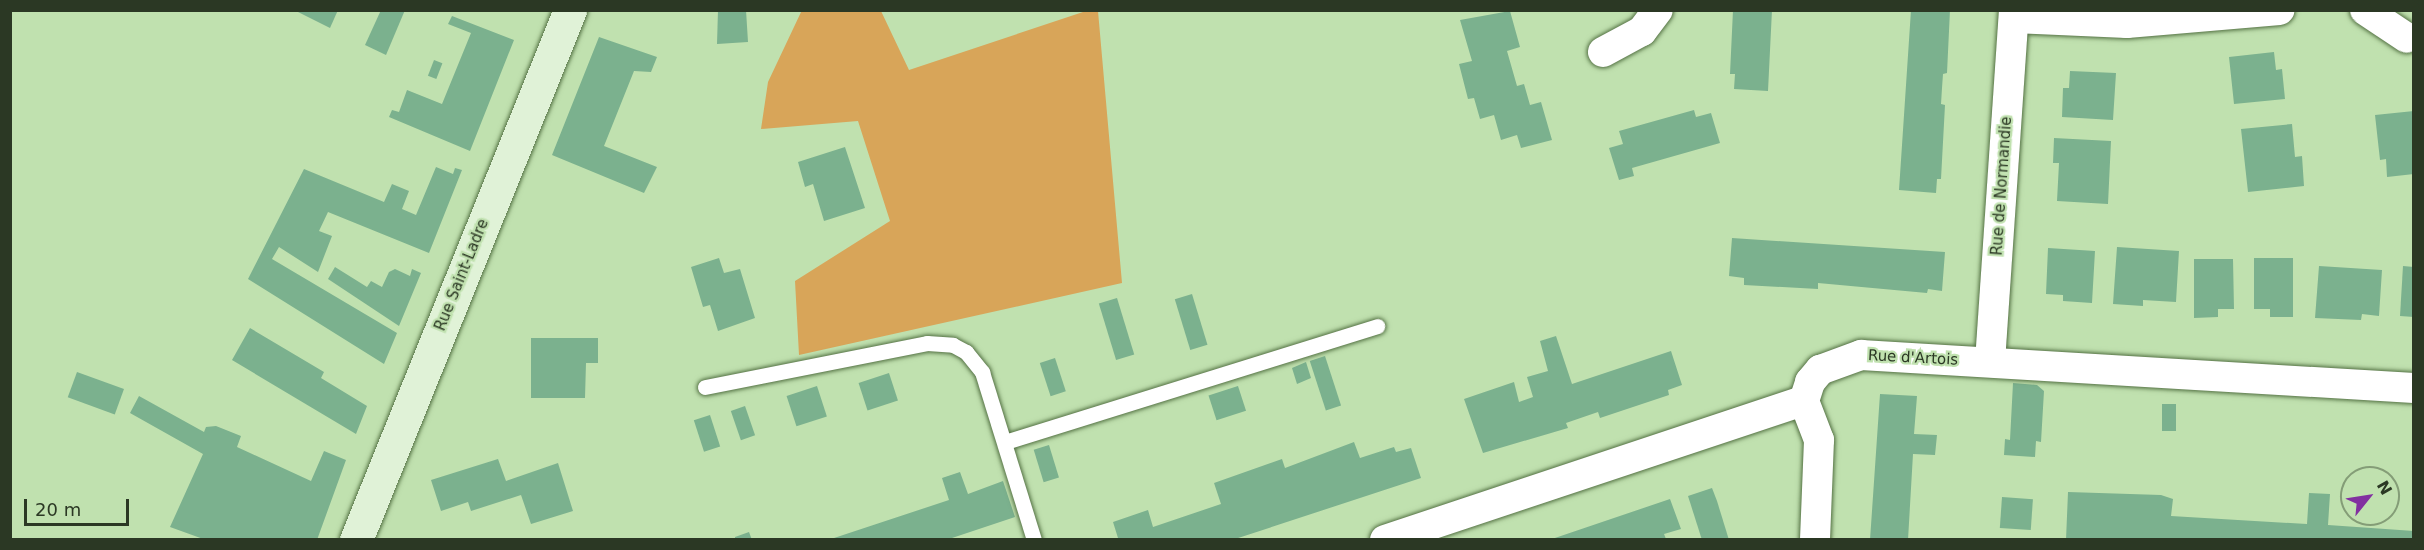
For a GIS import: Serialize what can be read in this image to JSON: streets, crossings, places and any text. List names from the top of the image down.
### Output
{
  "streets": {
    "street": ["Rue de Normandie", "Rue Saint-Ladre", "Rue d'Artois"]
  },
  "crossings": [
    ["Rue de Normandie", "Rue d'Artois"]
  ],
  "scale_bar": "20 m",
  "north": "top right"
}
